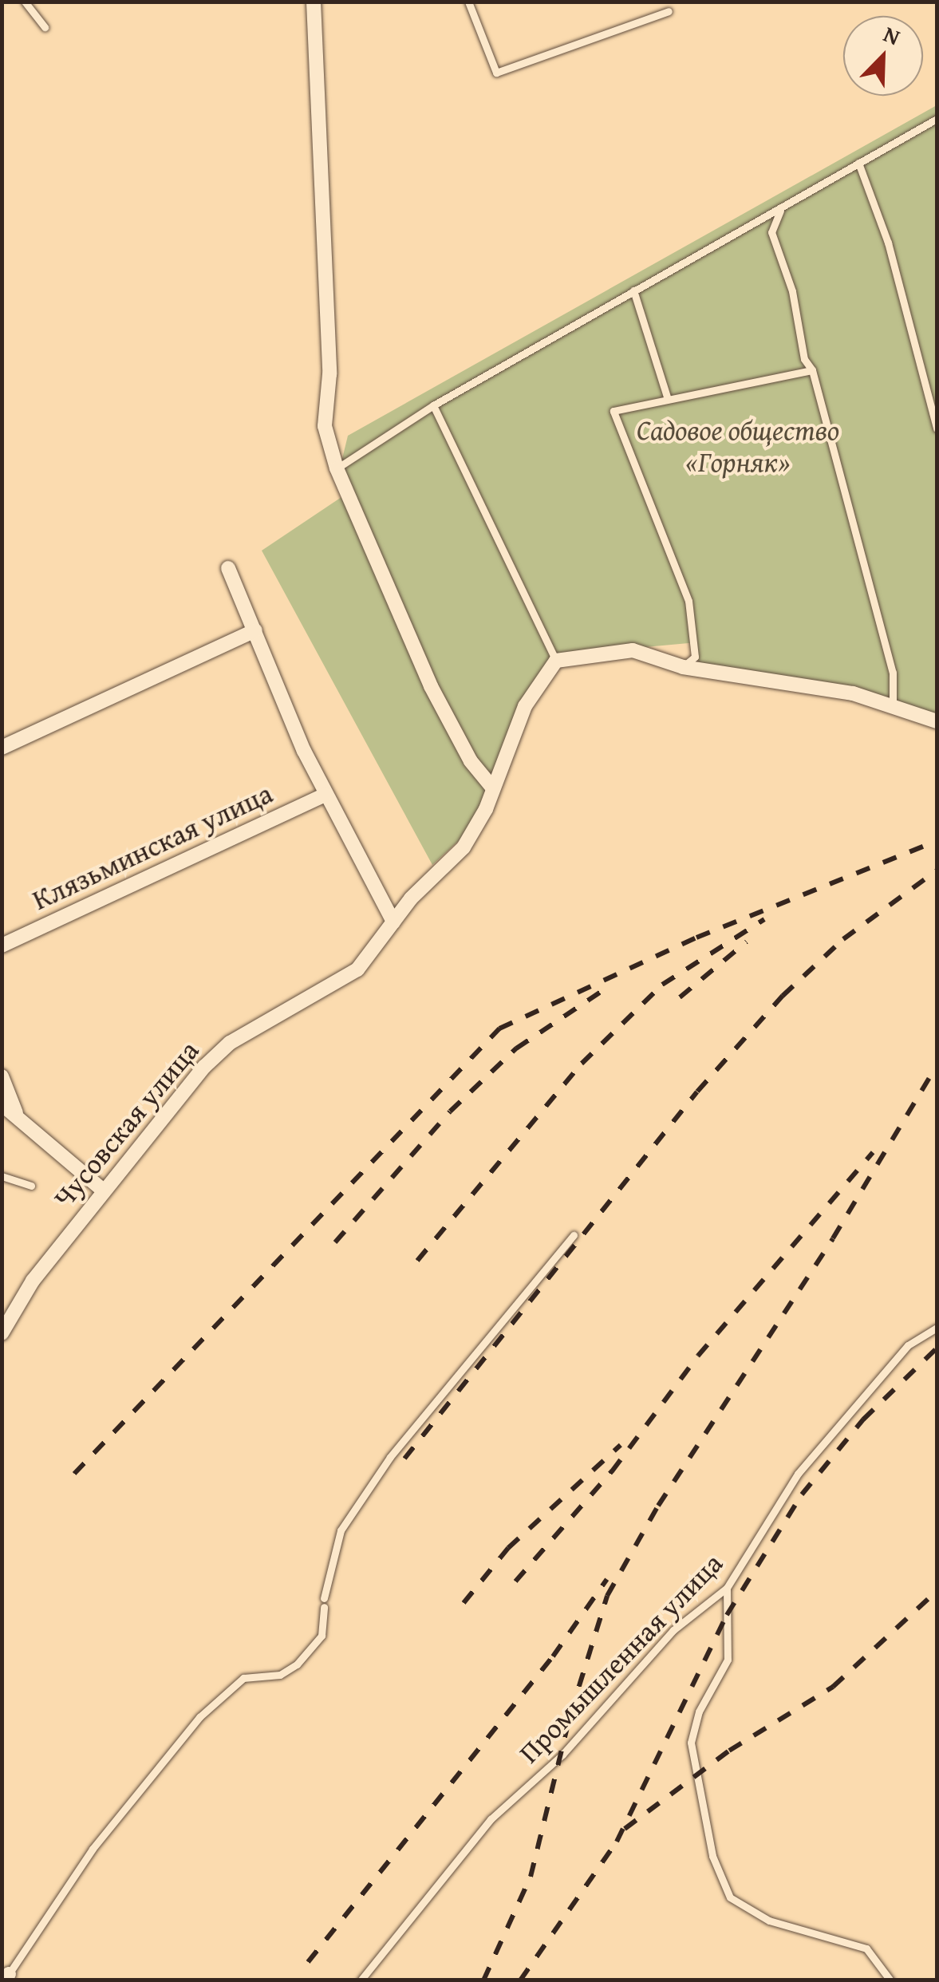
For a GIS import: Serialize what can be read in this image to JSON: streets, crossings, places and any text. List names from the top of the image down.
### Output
{
  "streets": {
    "street": ["Клязьминская улица", "Чусовская улица"],
    "lane": ["Промышленная улица"]
  },
  "parks": ["Садовое общество «Горняк»"],
  "north": "top right"
}
